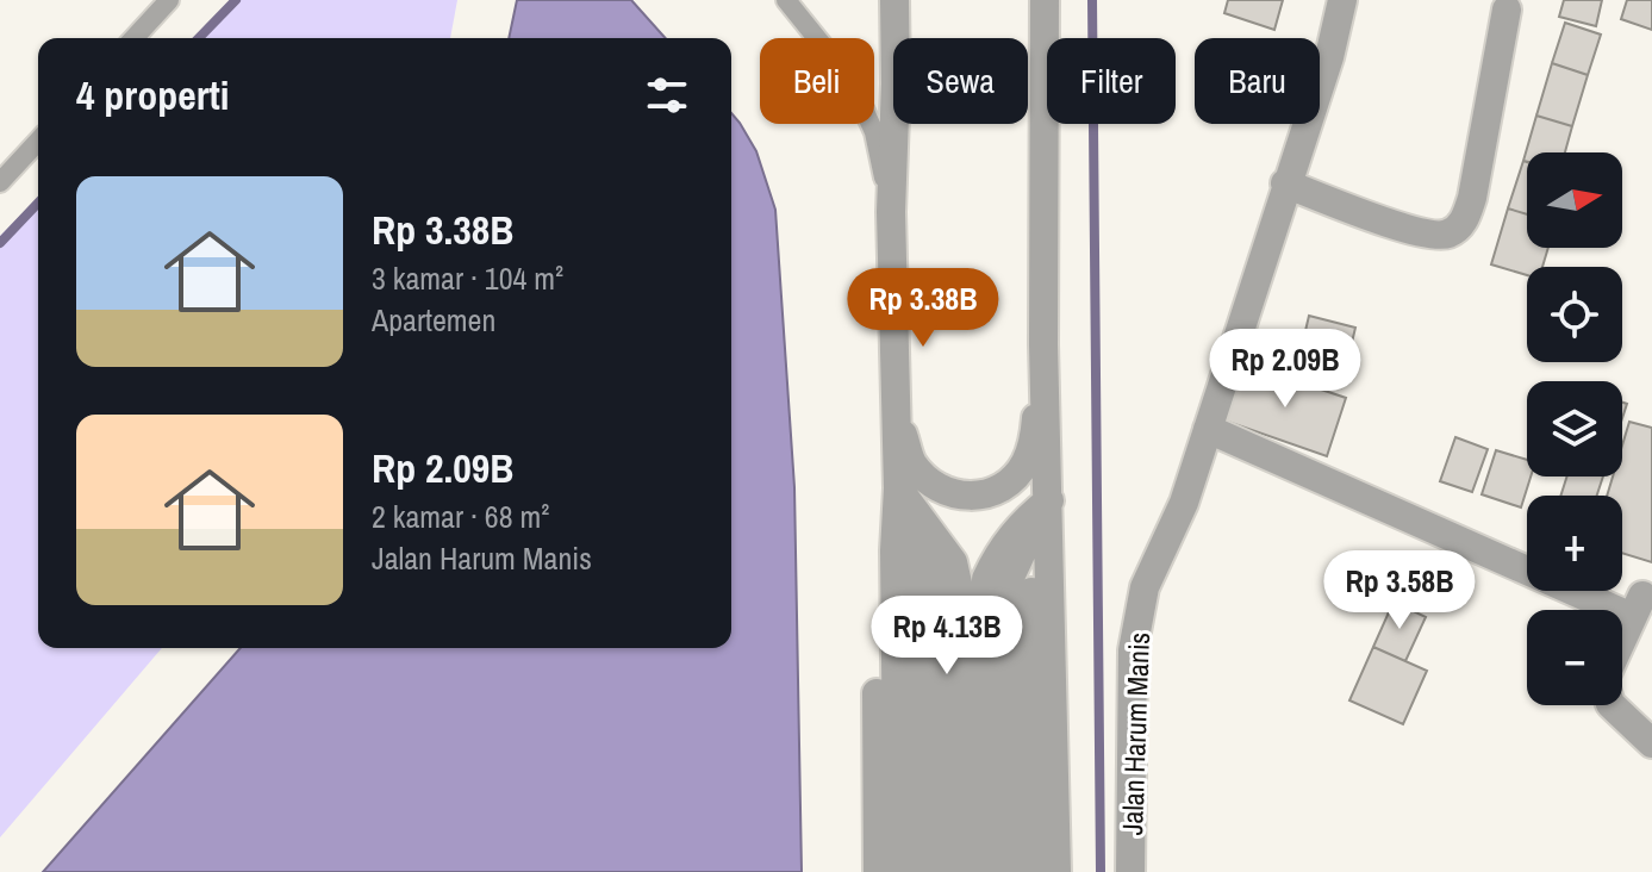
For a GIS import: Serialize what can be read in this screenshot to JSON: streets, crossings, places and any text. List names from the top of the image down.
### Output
{
  "streets": {
    "street": ["Jalan Harum Manis"]
  },
  "north": "right",
  "page": {
    "chip": [
      "Beli",
      "Sewa",
      "Filter",
      "Baru"
    ],
    "heading": "4 properti",
    "map_buttons": ["+", "−"],
    "list": [
      {
        "name": "Rp 3.38B",
        "note": "3 kamar · 104 m² · Apartemen"
      },
      {
        "name": "Rp 2.09B",
        "note": "2 kamar · 68 m² · Jalan Harum Manis"
      }
    ],
    "price": [
      "Rp 3.38B",
      "Rp 2.09B",
      "Rp 3.58B",
      "Rp 4.13B"
    ]
  }
}
